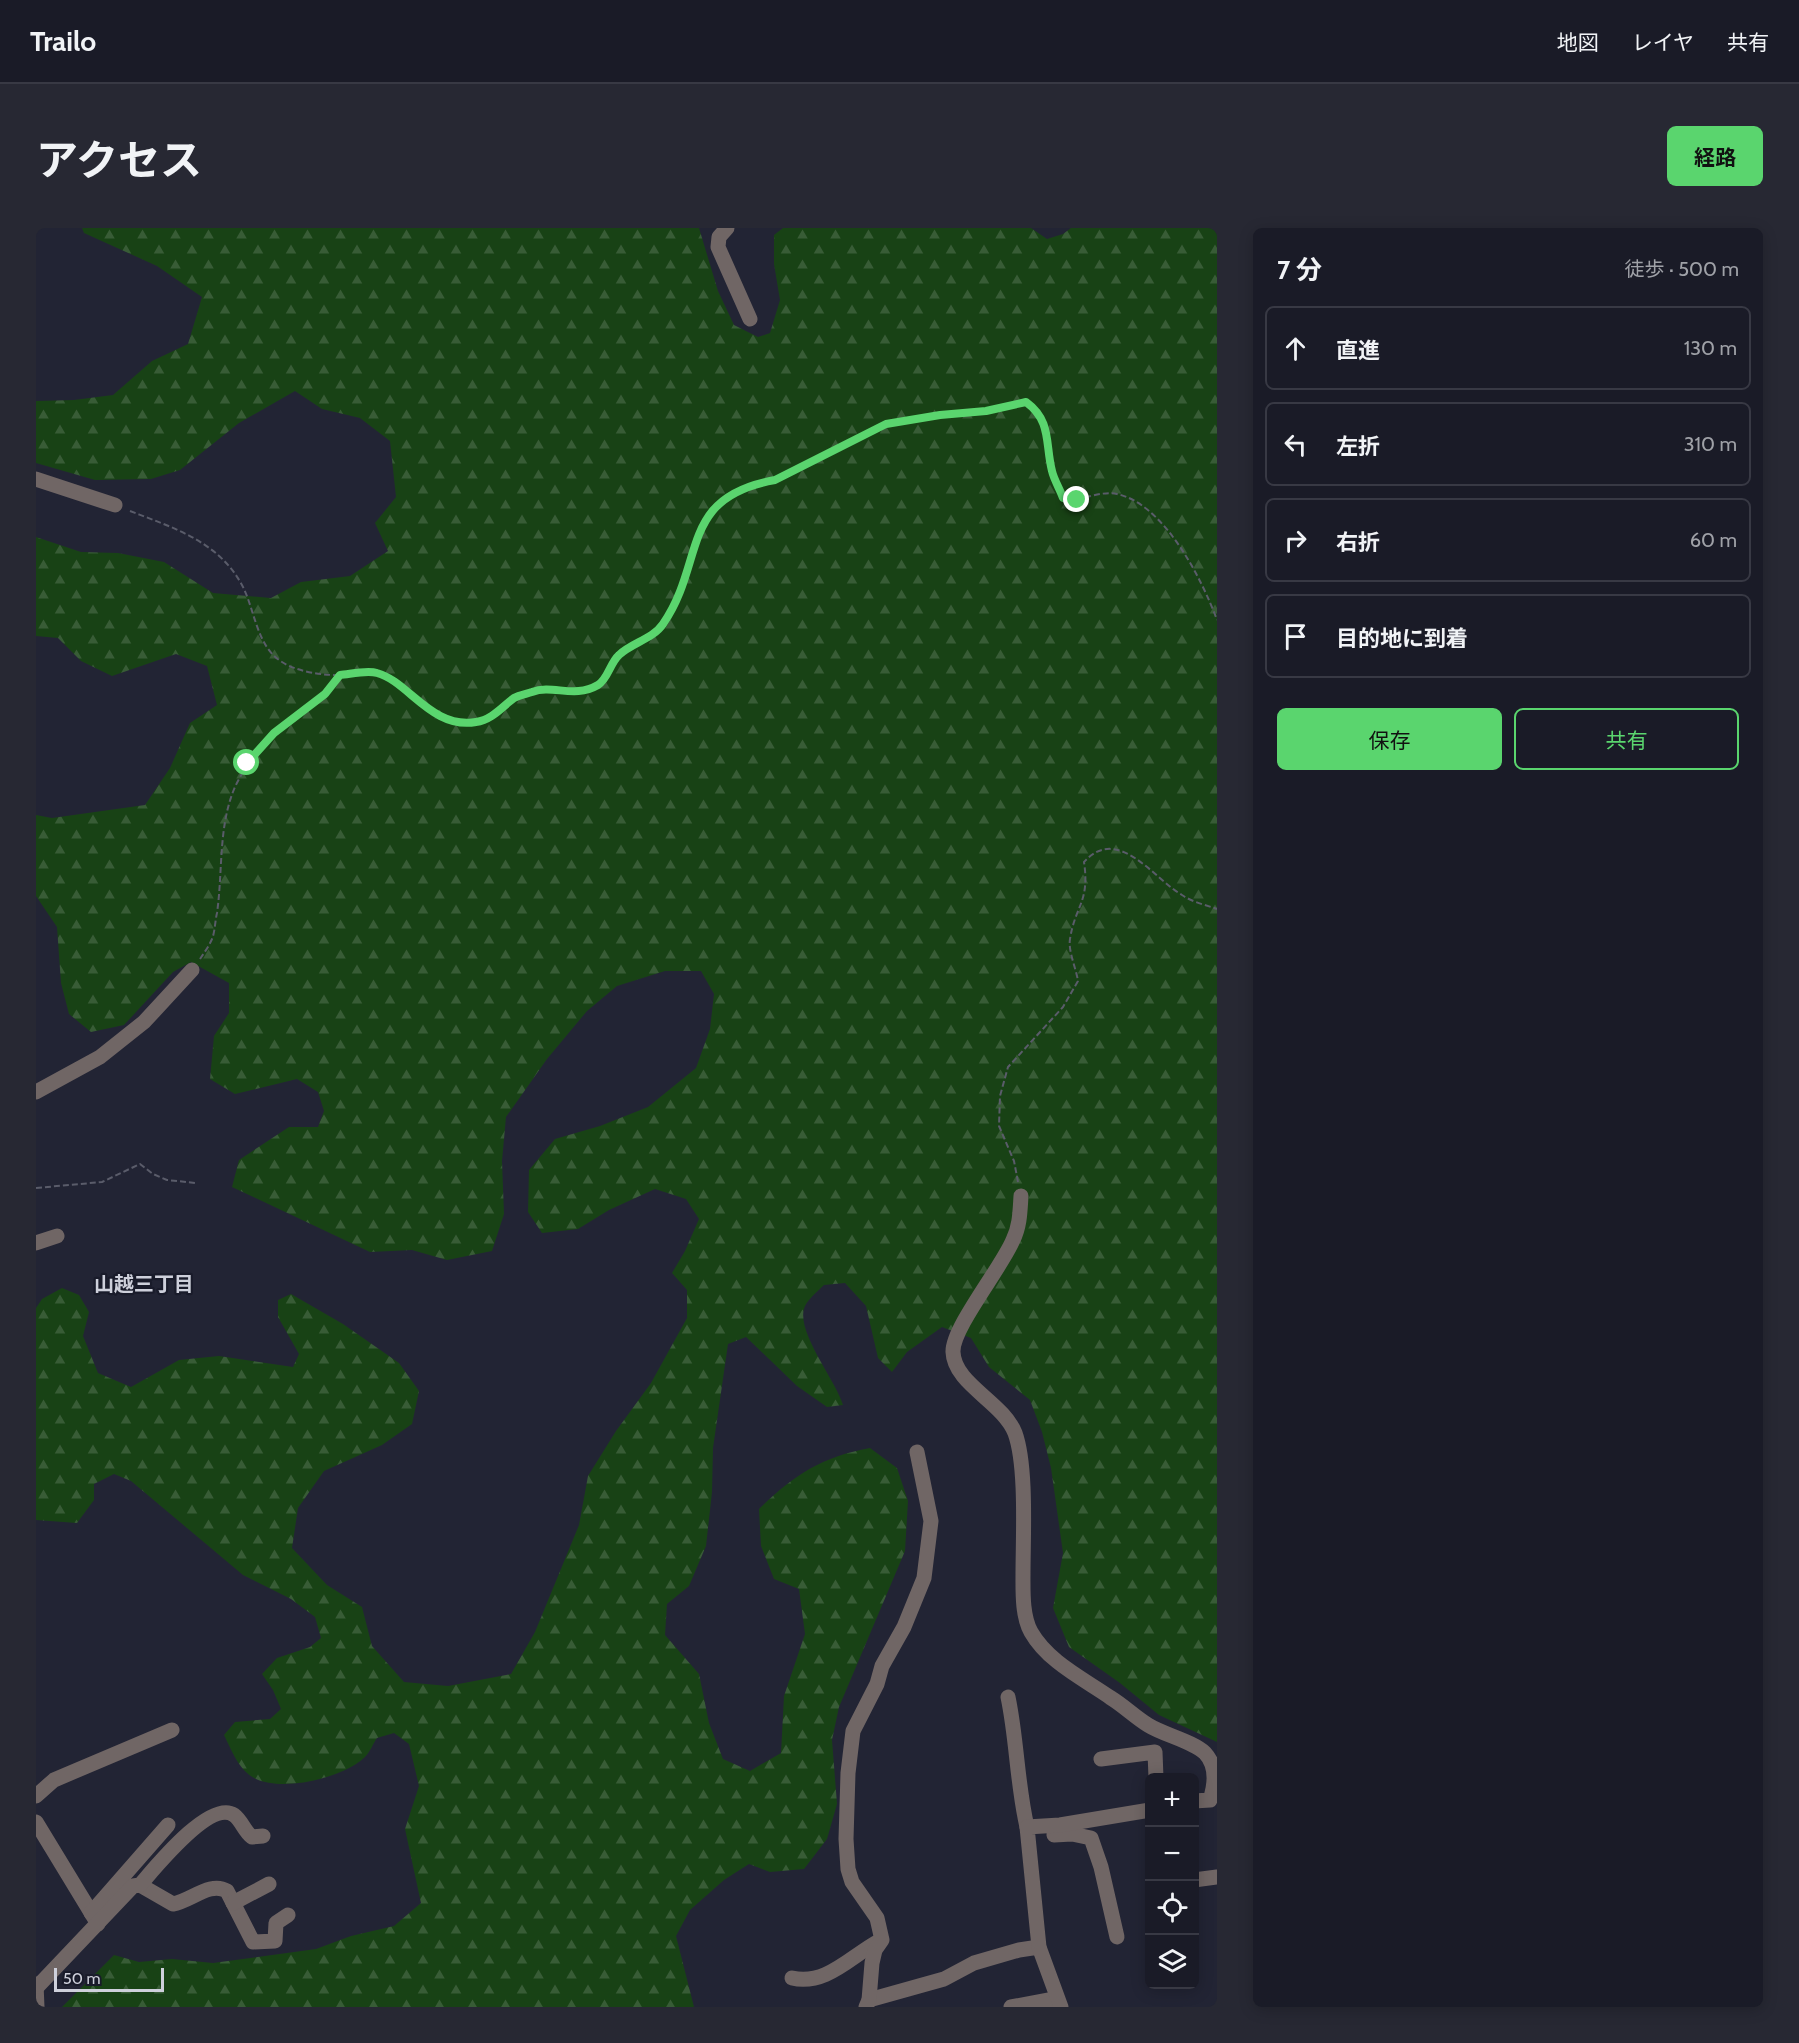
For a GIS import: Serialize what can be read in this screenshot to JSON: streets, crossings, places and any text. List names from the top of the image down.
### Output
{
  "districts": ["山越三丁目"],
  "scale_bar": "50 m",
  "page": {
    "header": "Trailo",
    "nav": ["地図", "レイヤ", "共有"],
    "title": "アクセス",
    "buttons": [
      "経路",
      ["保存", "共有"]
    ],
    "heading": ["7 分", "徒歩 · 500 m"],
    "list": [
      ["直進", "130 m"],
      ["左折", "310 m"],
      ["右折", "60 m"],
      "目的地に到着"
    ],
    "map_buttons": ["+", "−"],
    "scale": "50 m"
  }
}
